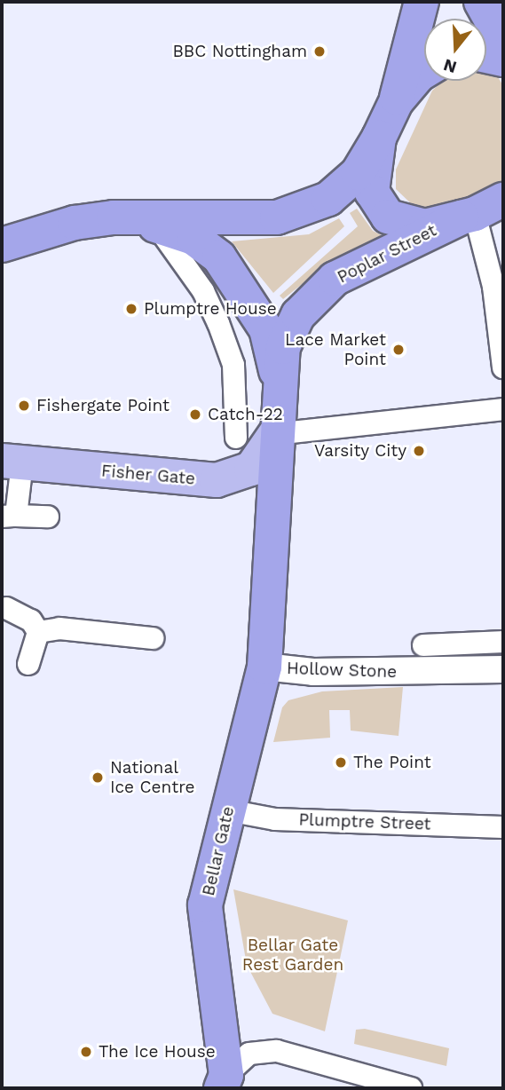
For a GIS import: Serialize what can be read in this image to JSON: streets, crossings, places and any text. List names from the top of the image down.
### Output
{
  "streets": {
    "highway": ["Poplar Street", "Hollow Stone", "Bellar Gate"],
    "main road": ["Fisher Gate"],
    "street": ["Plumptre Street"]
  },
  "crossings": [
    ["Poplar Street", "Fisher Gate"],
    ["Poplar Street", "Hollow Stone"],
    ["Fisher Gate", "Hollow Stone"],
    ["Hollow Stone", "Bellar Gate"],
    ["Plumptre Street", "Bellar Gate"]
  ],
  "parks": ["Bellar Gate Rest Garden"],
  "places": [
    "BBC Nottingham",
    "Plumptre House",
    "Lace Market Point",
    "Fishergate Point",
    "Catch-22",
    "Varsity City",
    "The Point",
    "National Ice Centre",
    "The Ice House"
  ],
  "north": "bottom"
}
